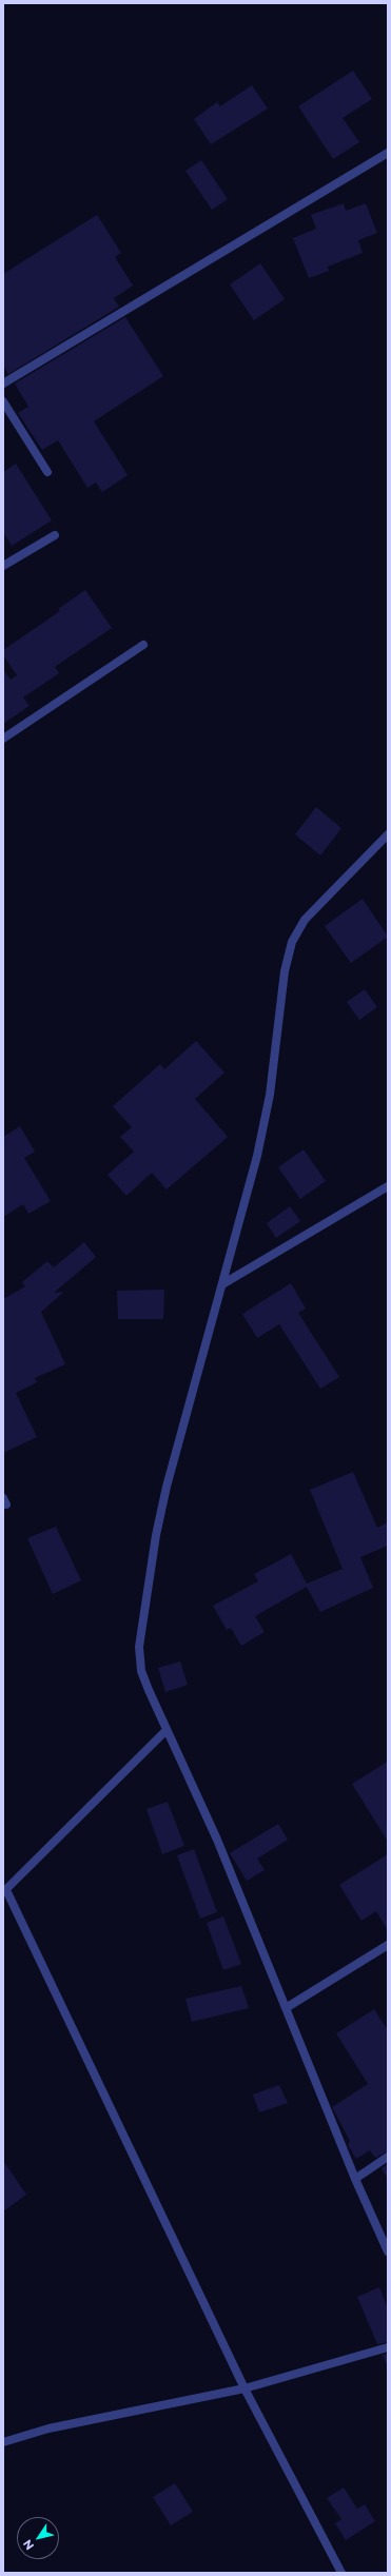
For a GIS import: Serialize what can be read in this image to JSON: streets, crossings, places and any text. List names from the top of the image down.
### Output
{
  "north": "bottom left"
}
